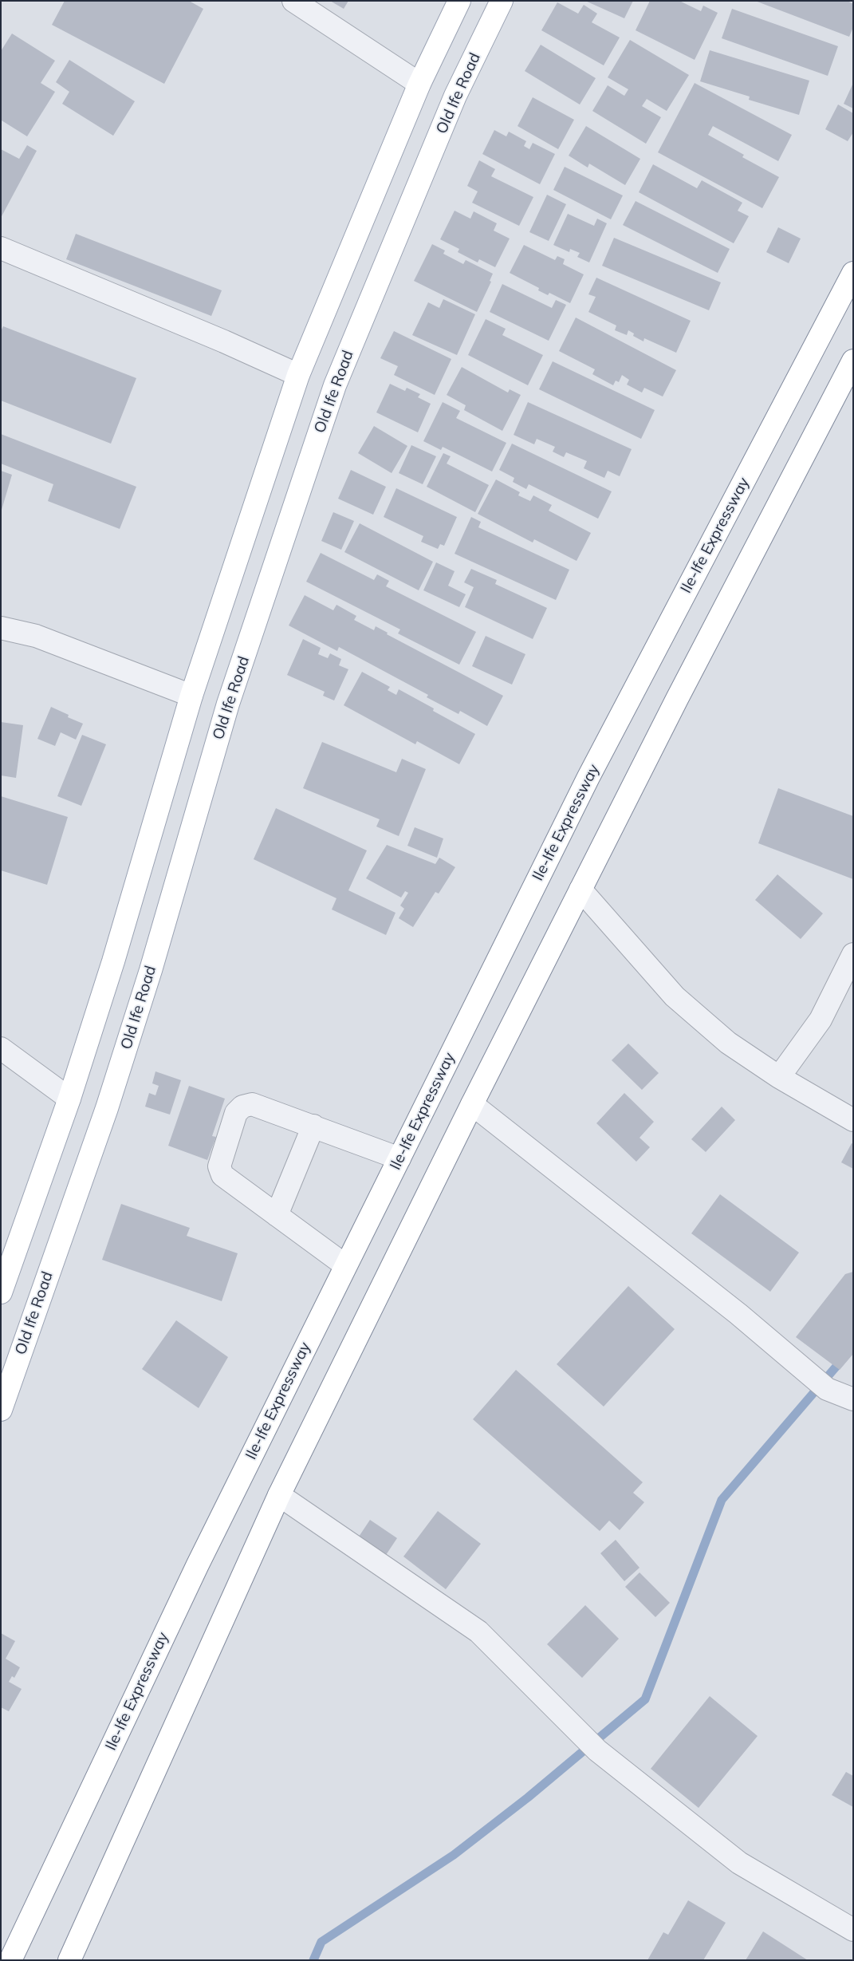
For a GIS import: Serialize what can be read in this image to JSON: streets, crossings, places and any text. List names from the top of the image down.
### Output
{
  "streets": {
    "main road": ["Old Ife Road", "Ile-Ife Expressway"]
  }
}
